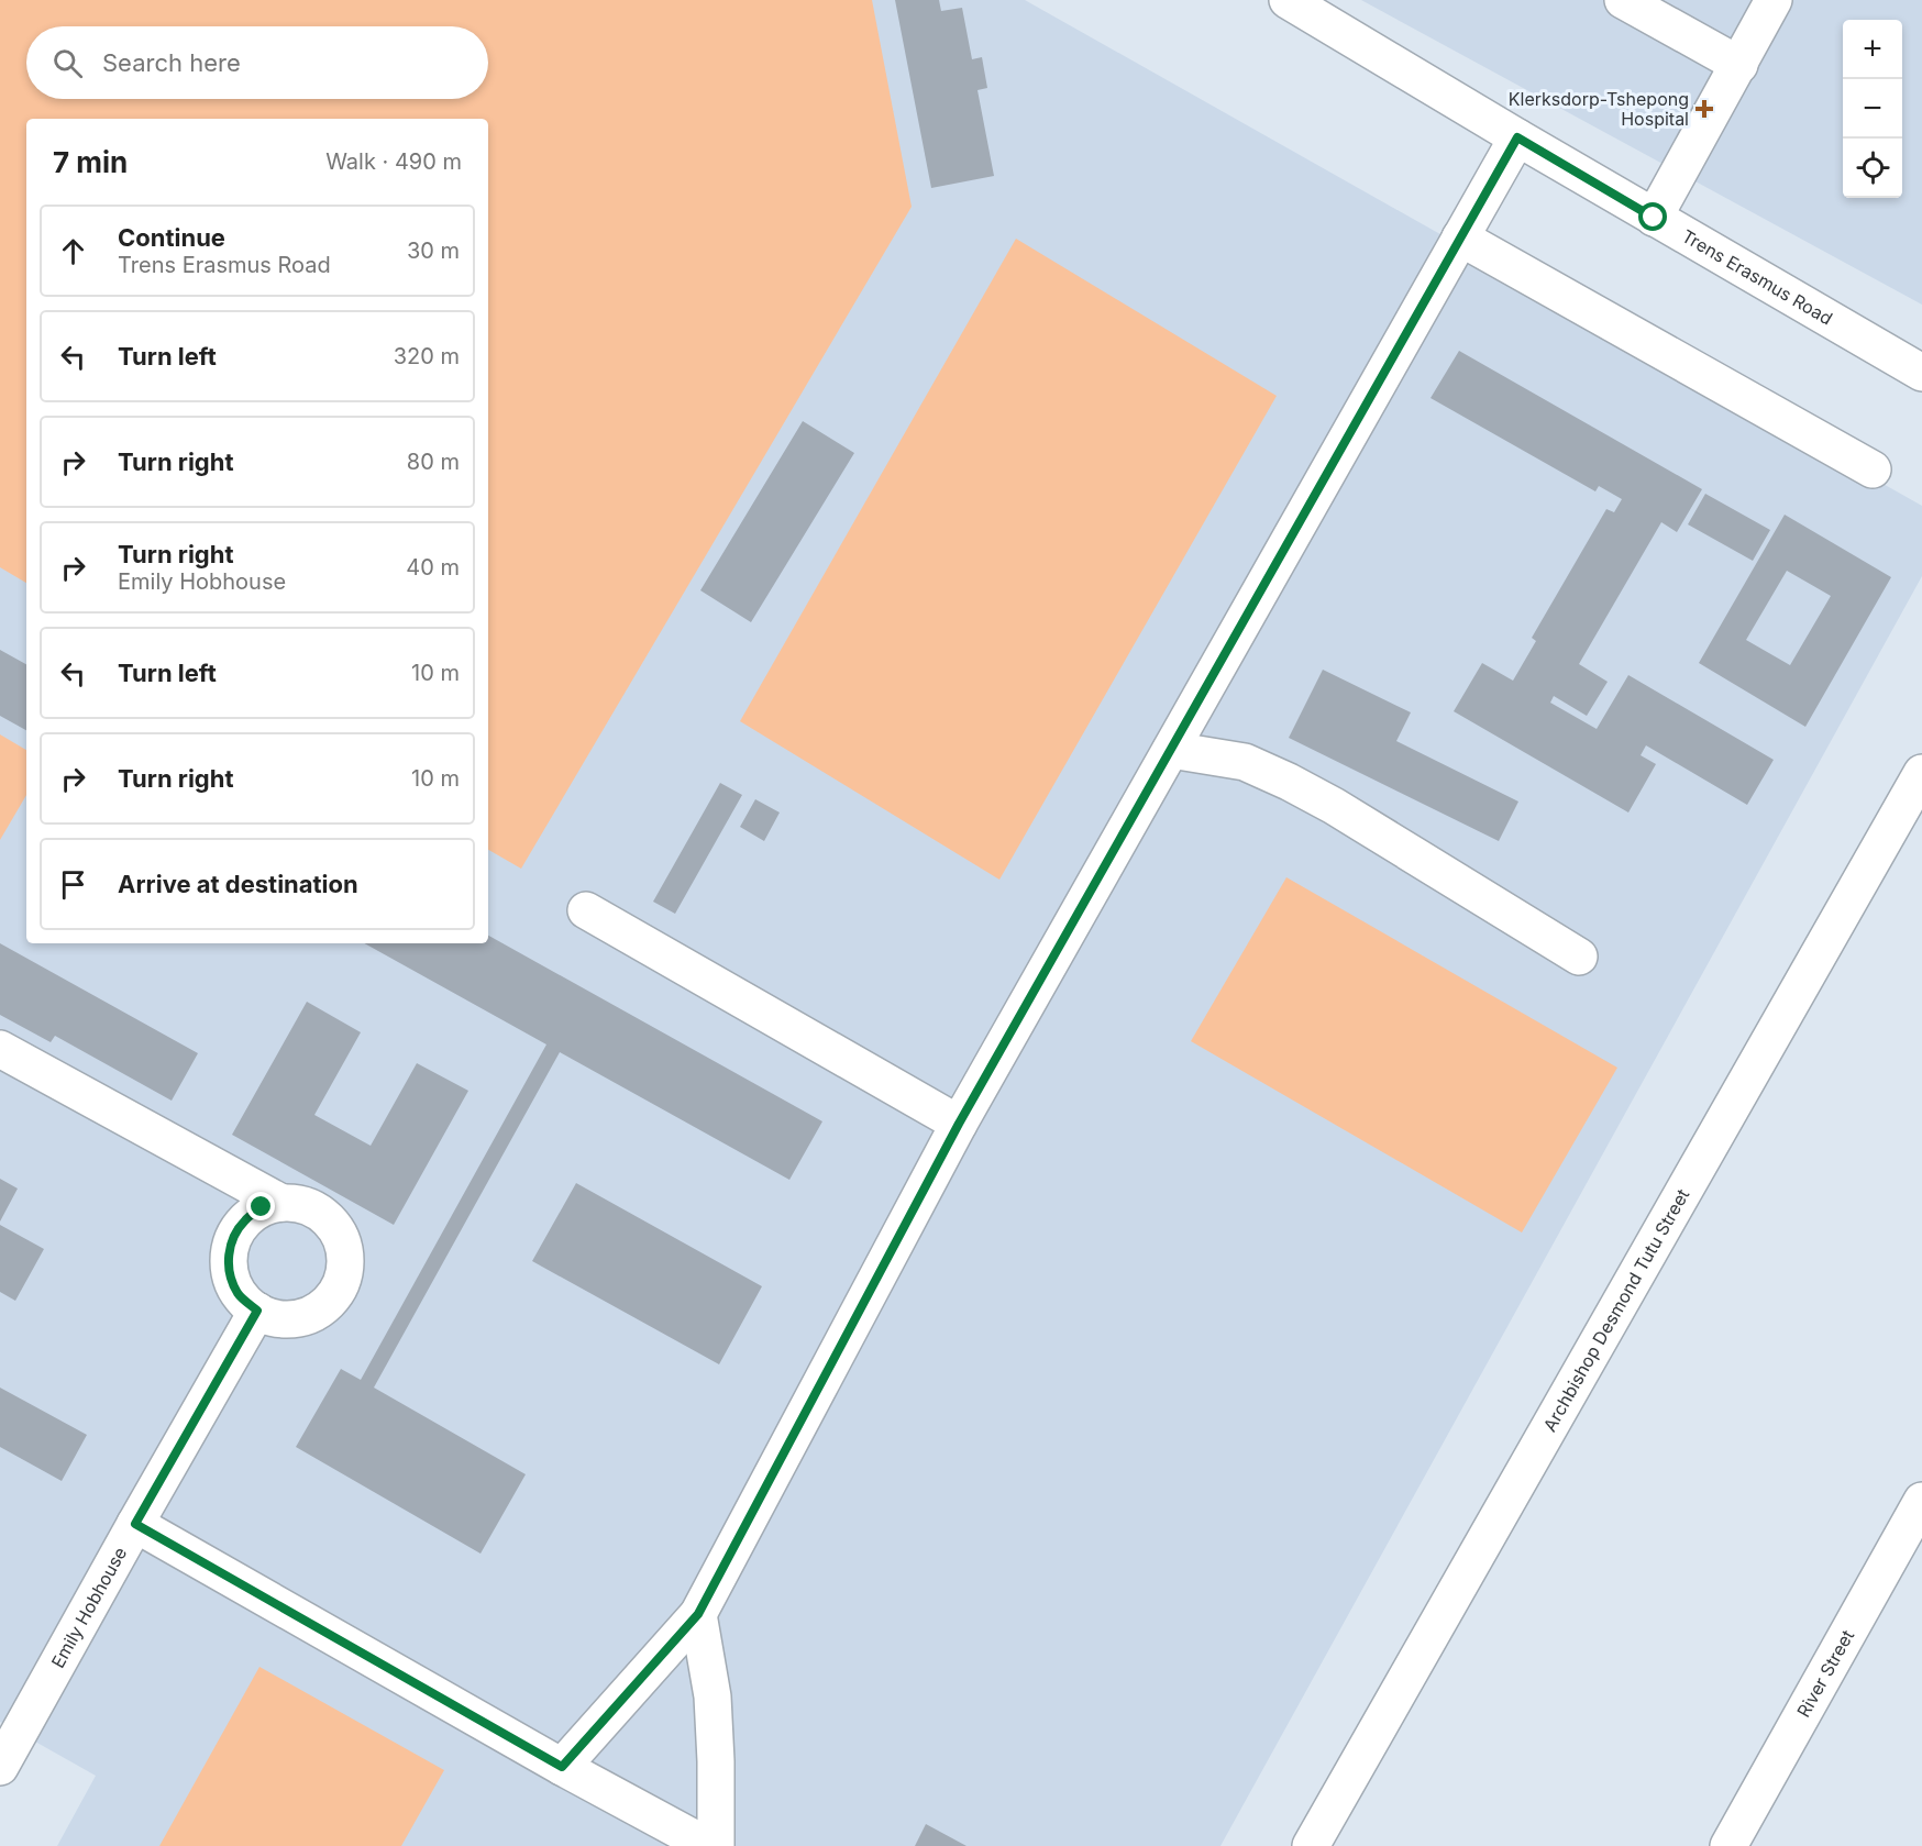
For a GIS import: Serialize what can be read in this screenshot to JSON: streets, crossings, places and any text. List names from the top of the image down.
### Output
{
  "streets": {
    "street": [
      "Trens Erasmus Road",
      "Archbishop Desmond Tutu Street",
      "Emily Hobhouse",
      "River Street"
    ]
  },
  "places": {
    "health": ["Klerksdorp-Tshepong Hospital"]
  },
  "page": {
    "map_buttons": ["+", "−"],
    "search": "Search here",
    "heading": ["7 min", "Walk · 490 m"],
    "list": [
      ["Continue", "Trens Erasmus Road", "30 m"],
      ["Turn left", "320 m"],
      ["Turn right", "80 m"],
      ["Turn right", "Emily Hobhouse", "40 m"],
      ["Turn left", "10 m"],
      ["Turn right", "10 m"],
      "Arrive at destination"
    ]
  }
}
